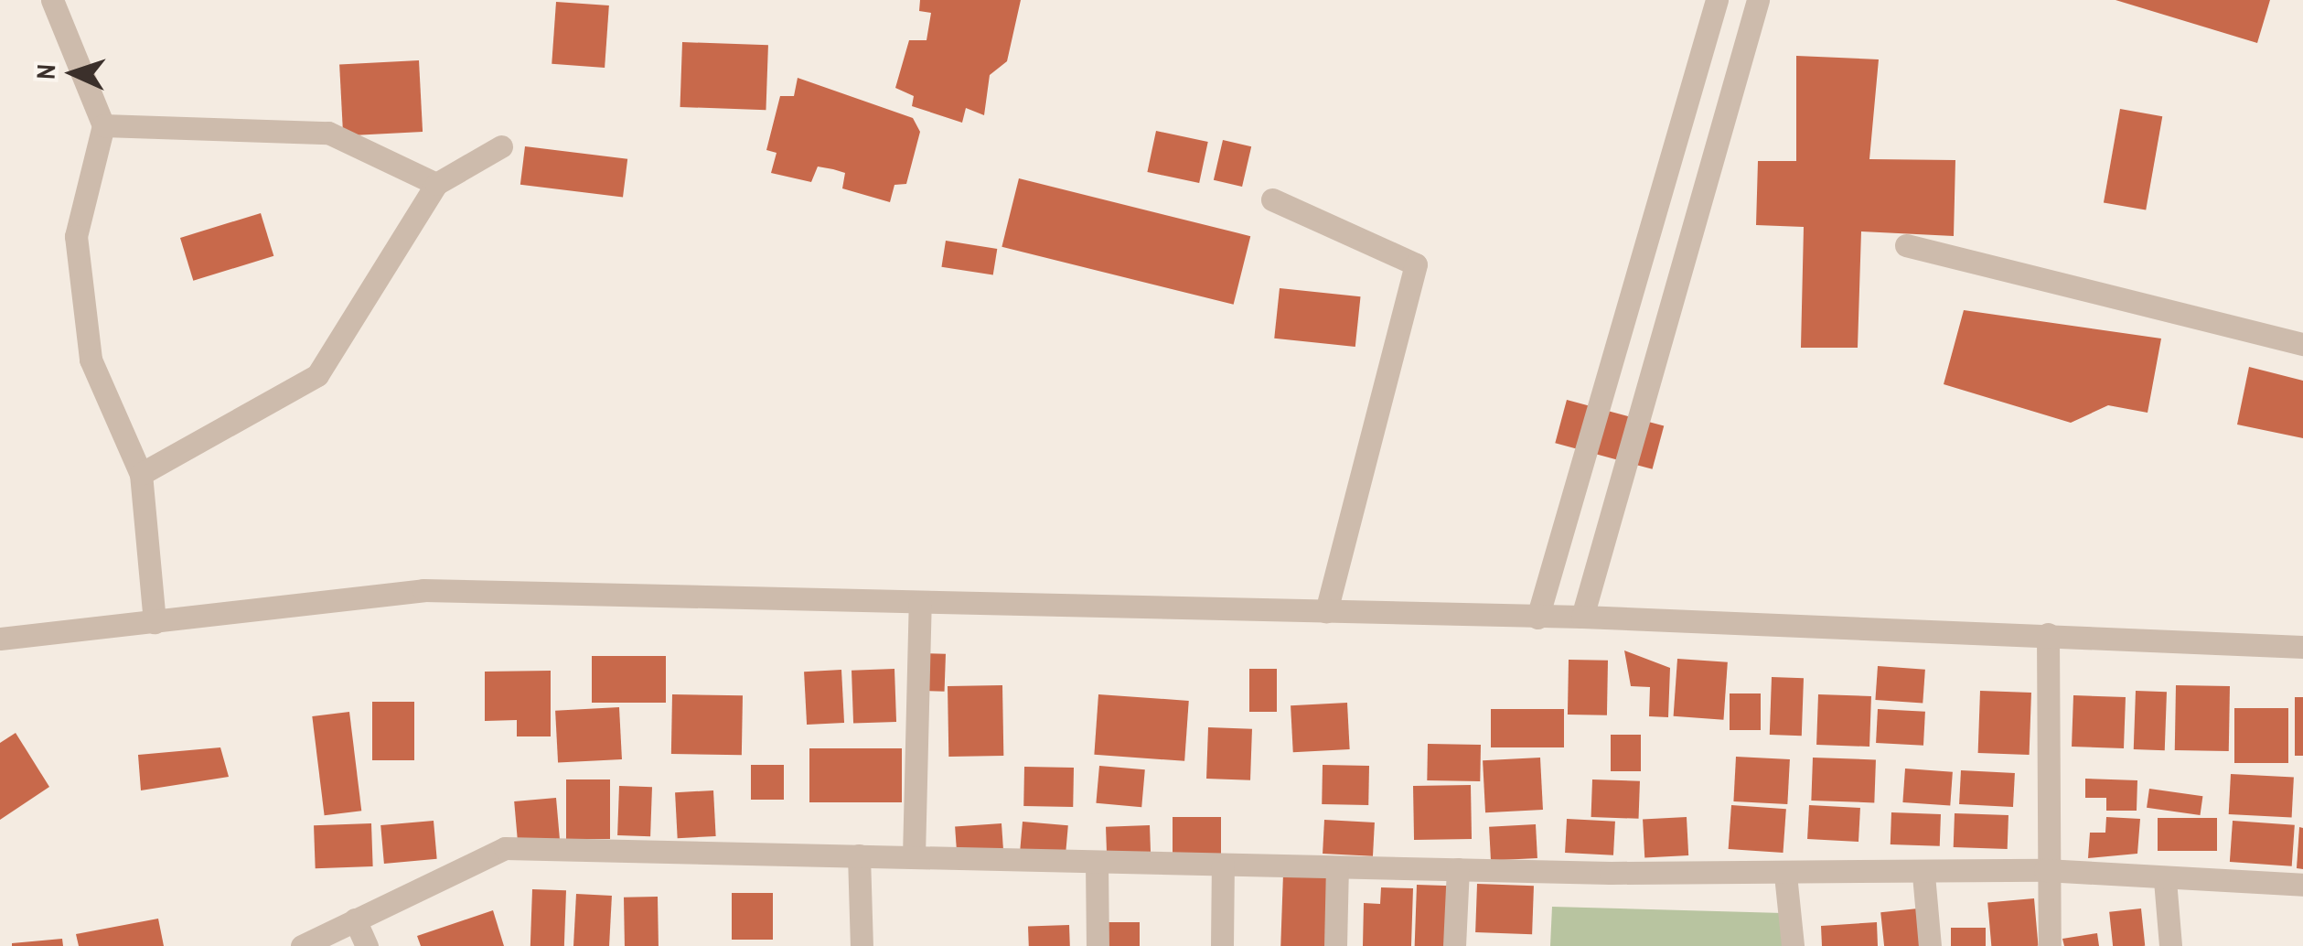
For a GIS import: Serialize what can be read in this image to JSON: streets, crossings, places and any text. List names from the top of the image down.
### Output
{
  "north": "left"
}
